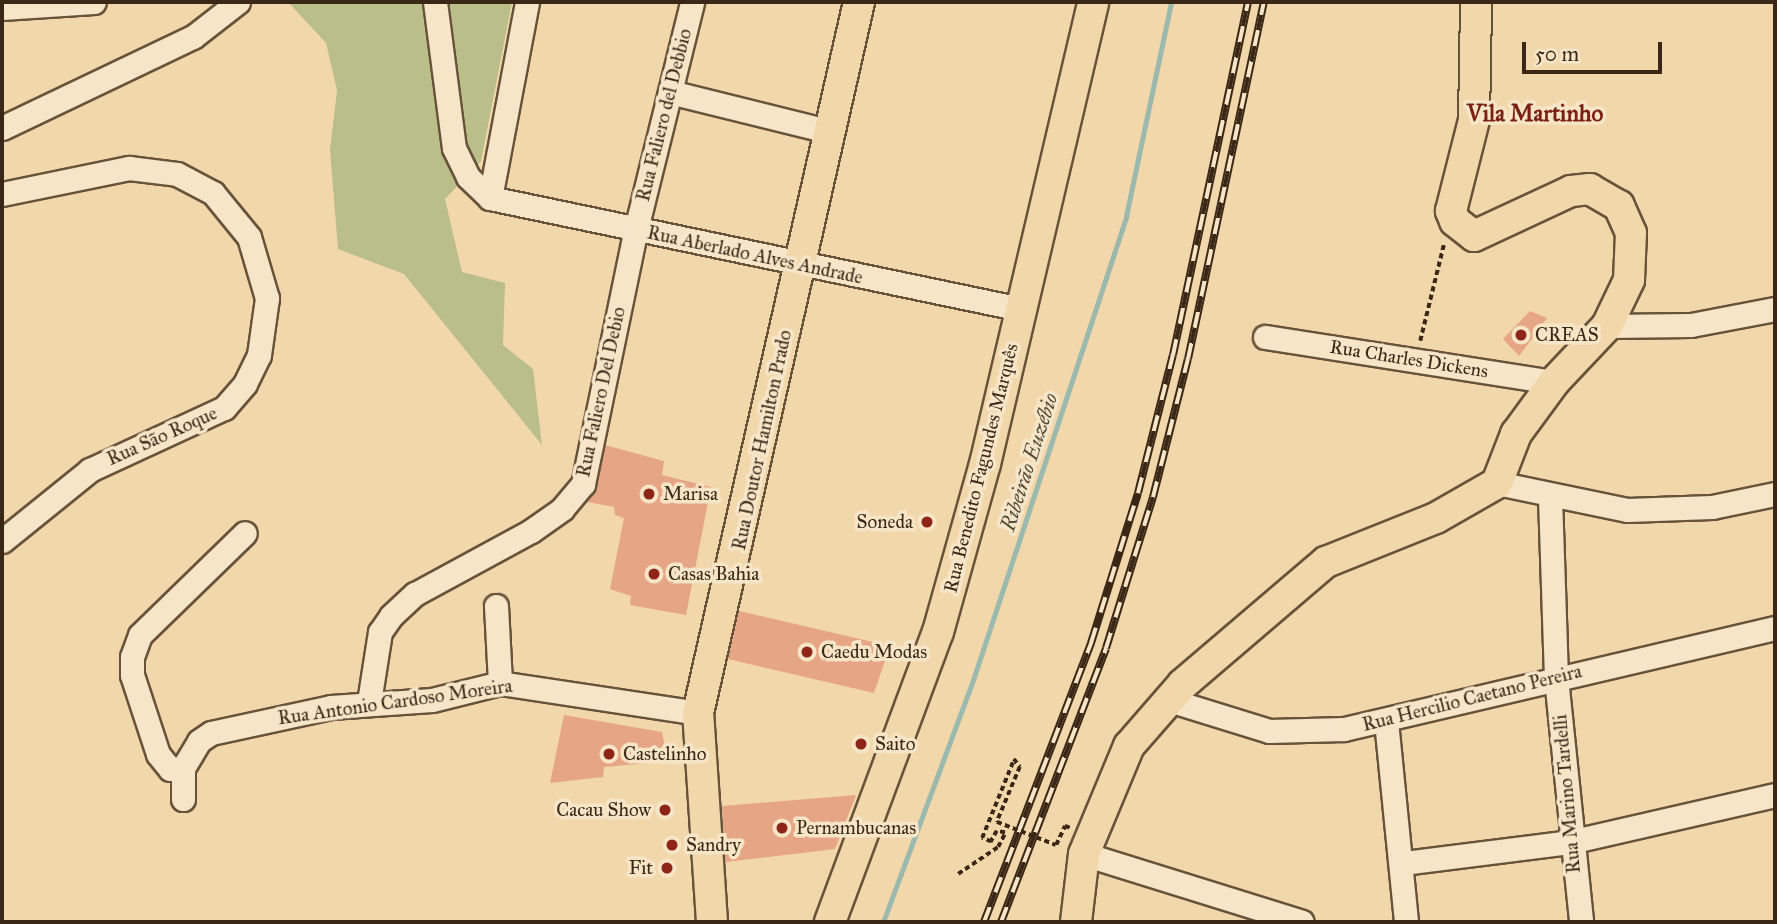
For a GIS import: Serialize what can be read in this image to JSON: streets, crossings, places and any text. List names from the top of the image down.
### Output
{
  "streets": {
    "main road": ["Rua Doutor Hamilton Prado", "Rua Benedito Fagundes Marquês"],
    "street": [
      "Rua Faliero del Debbio",
      "Rua Aberlado Alves Andrade",
      "Rua Charles Dickens",
      "Rua Faliero Del Debio",
      "Rua São Roque",
      "Rua Hercilio Caetano Pereira",
      "Rua Antonio Cardoso Moreira",
      "Rua Marino Tardelli"
    ]
  },
  "crossings": [
    ["Rua Faliero del Debbio", "Rua Aberlado Alves Andrade"],
    ["Rua Faliero del Debbio", "Rua Faliero Del Debio"],
    ["Rua Aberlado Alves Andrade", "Rua Faliero Del Debio"],
    ["Rua Aberlado Alves Andrade", "Rua Doutor Hamilton Prado"],
    ["Rua Aberlado Alves Andrade", "Rua Benedito Fagundes Marquês"],
    ["Rua Faliero Del Debio", "Rua Antonio Cardoso Moreira"],
    ["Rua Doutor Hamilton Prado", "Rua Antonio Cardoso Moreira"],
    ["Rua Hercilio Caetano Pereira", "Rua Marino Tardelli"]
  ],
  "districts": ["Vila Martinho"],
  "water": ["Ribeirão Euzébio"],
  "places": [
    "CREAS",
    "Marisa",
    "Soneda",
    "Casas Bahia",
    "Caedu Modas",
    "Saito",
    "Castelinho",
    "Cacau Show",
    "Pernambucanas",
    "Sandry",
    "Fit"
  ],
  "scale_bar": "50 m"
}
